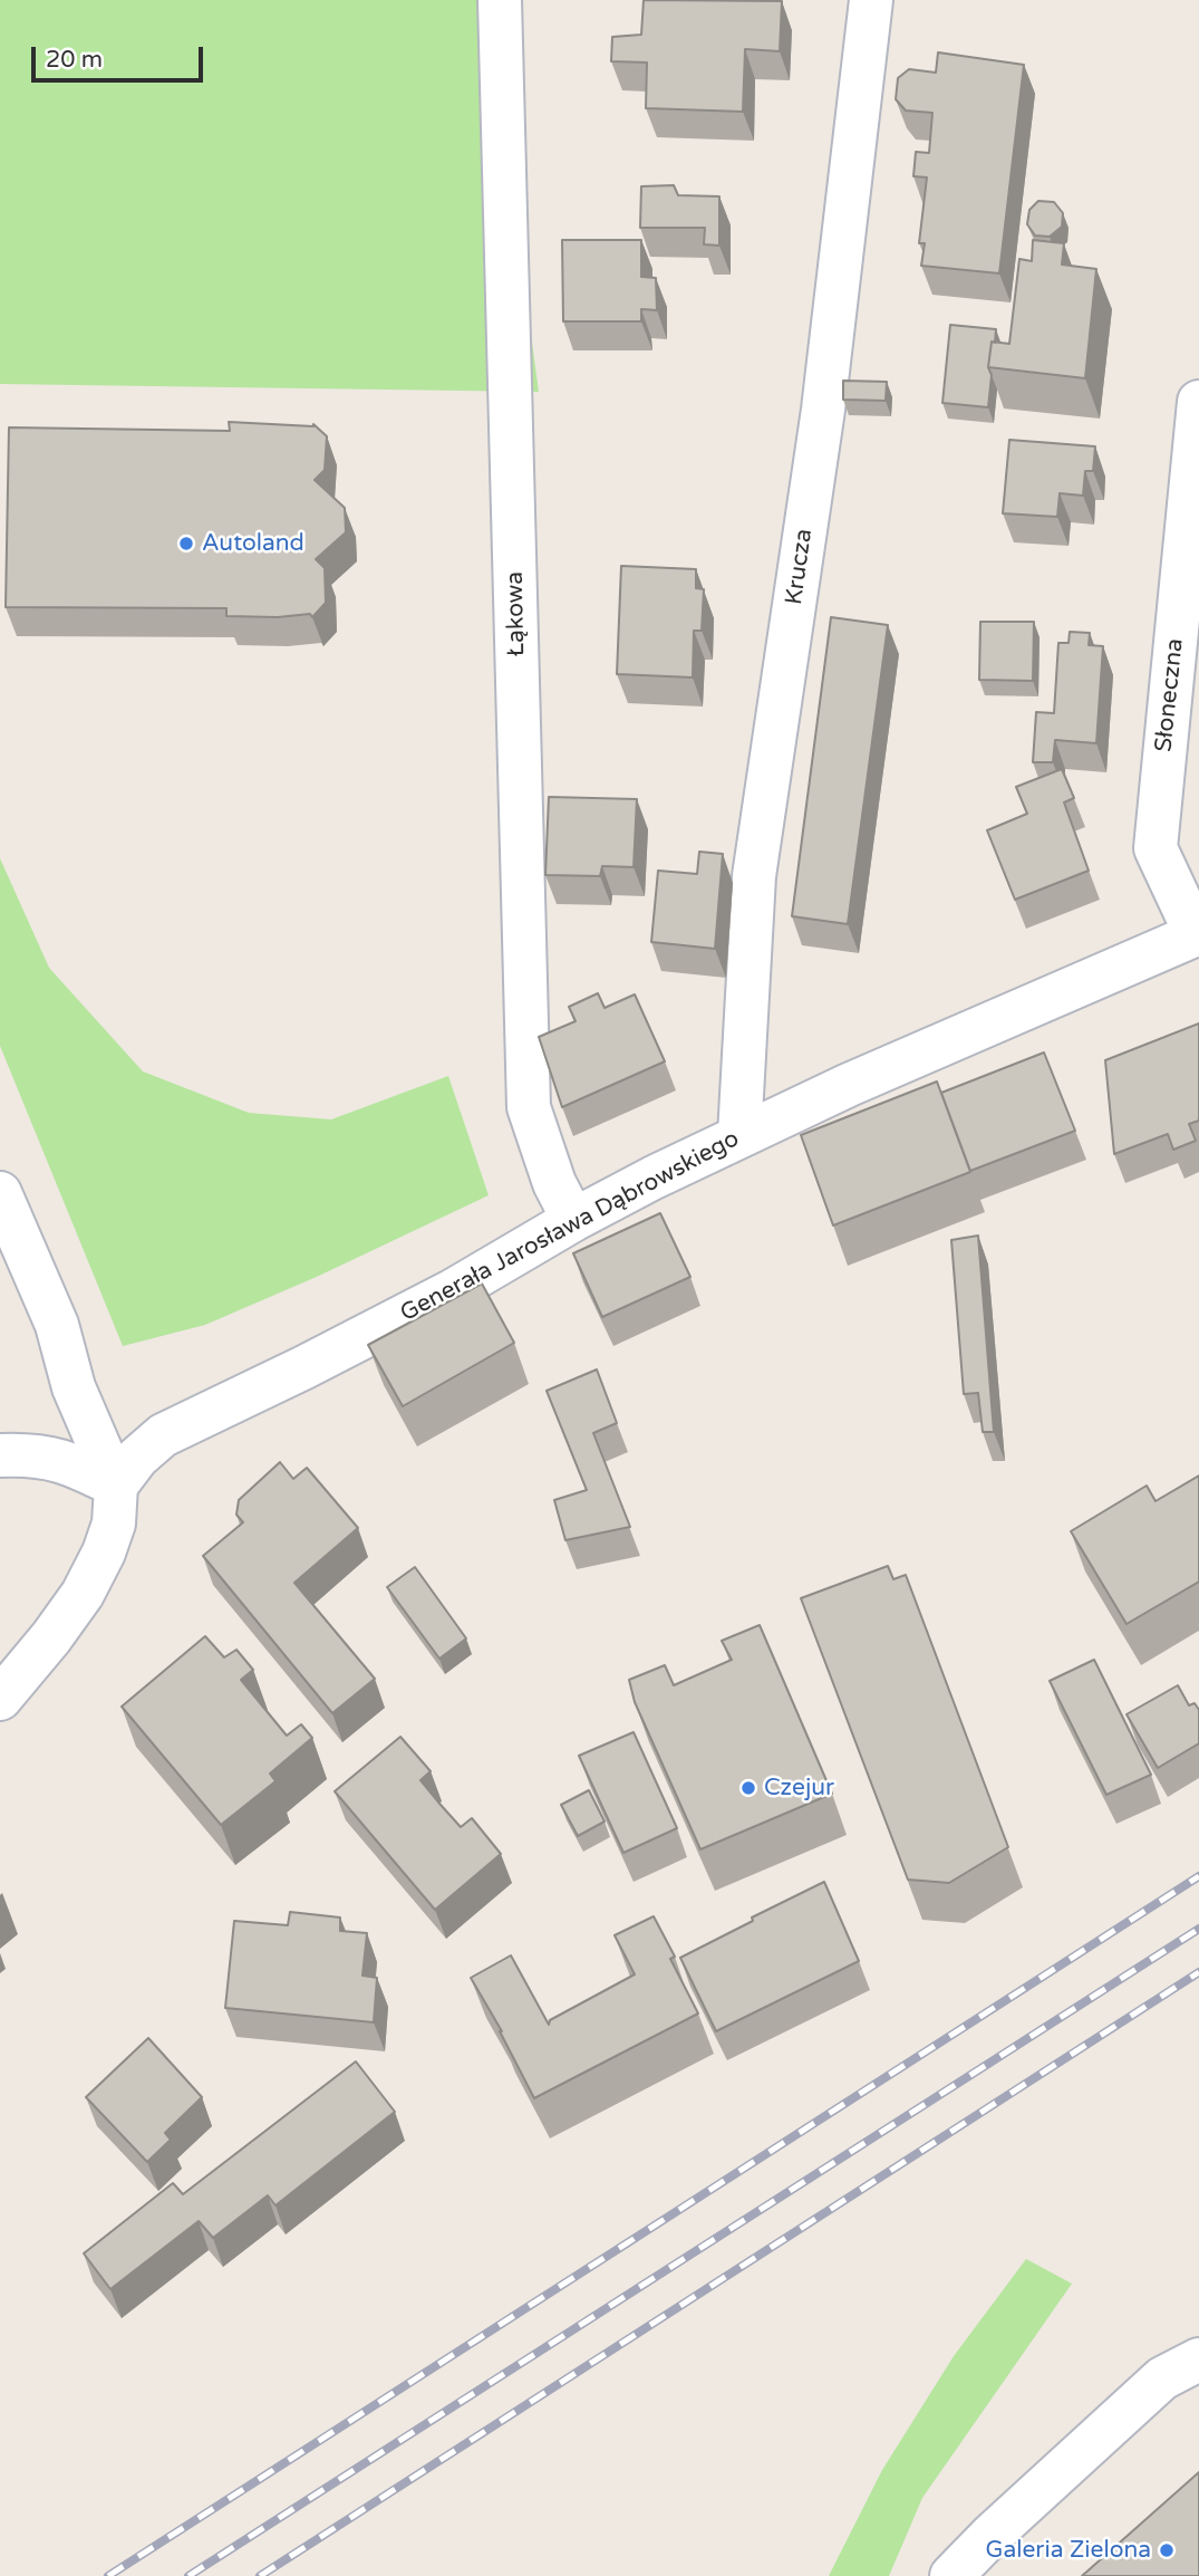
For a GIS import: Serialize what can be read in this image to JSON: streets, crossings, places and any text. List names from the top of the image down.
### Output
{
  "streets": {
    "street": [
      "Krucza",
      "Łąkowa",
      "Słoneczna",
      "Generała Jarosława Dąbrowskiego"
    ]
  },
  "crossings": [
    ["Krucza", "Generała Jarosława Dąbrowskiego"],
    ["Łąkowa", "Generała Jarosława Dąbrowskiego"],
    ["Słoneczna", "Generała Jarosława Dąbrowskiego"]
  ],
  "places": ["Autoland", "Czejur", "Galeria Zielona"],
  "scale_bar": "20 m"
}
